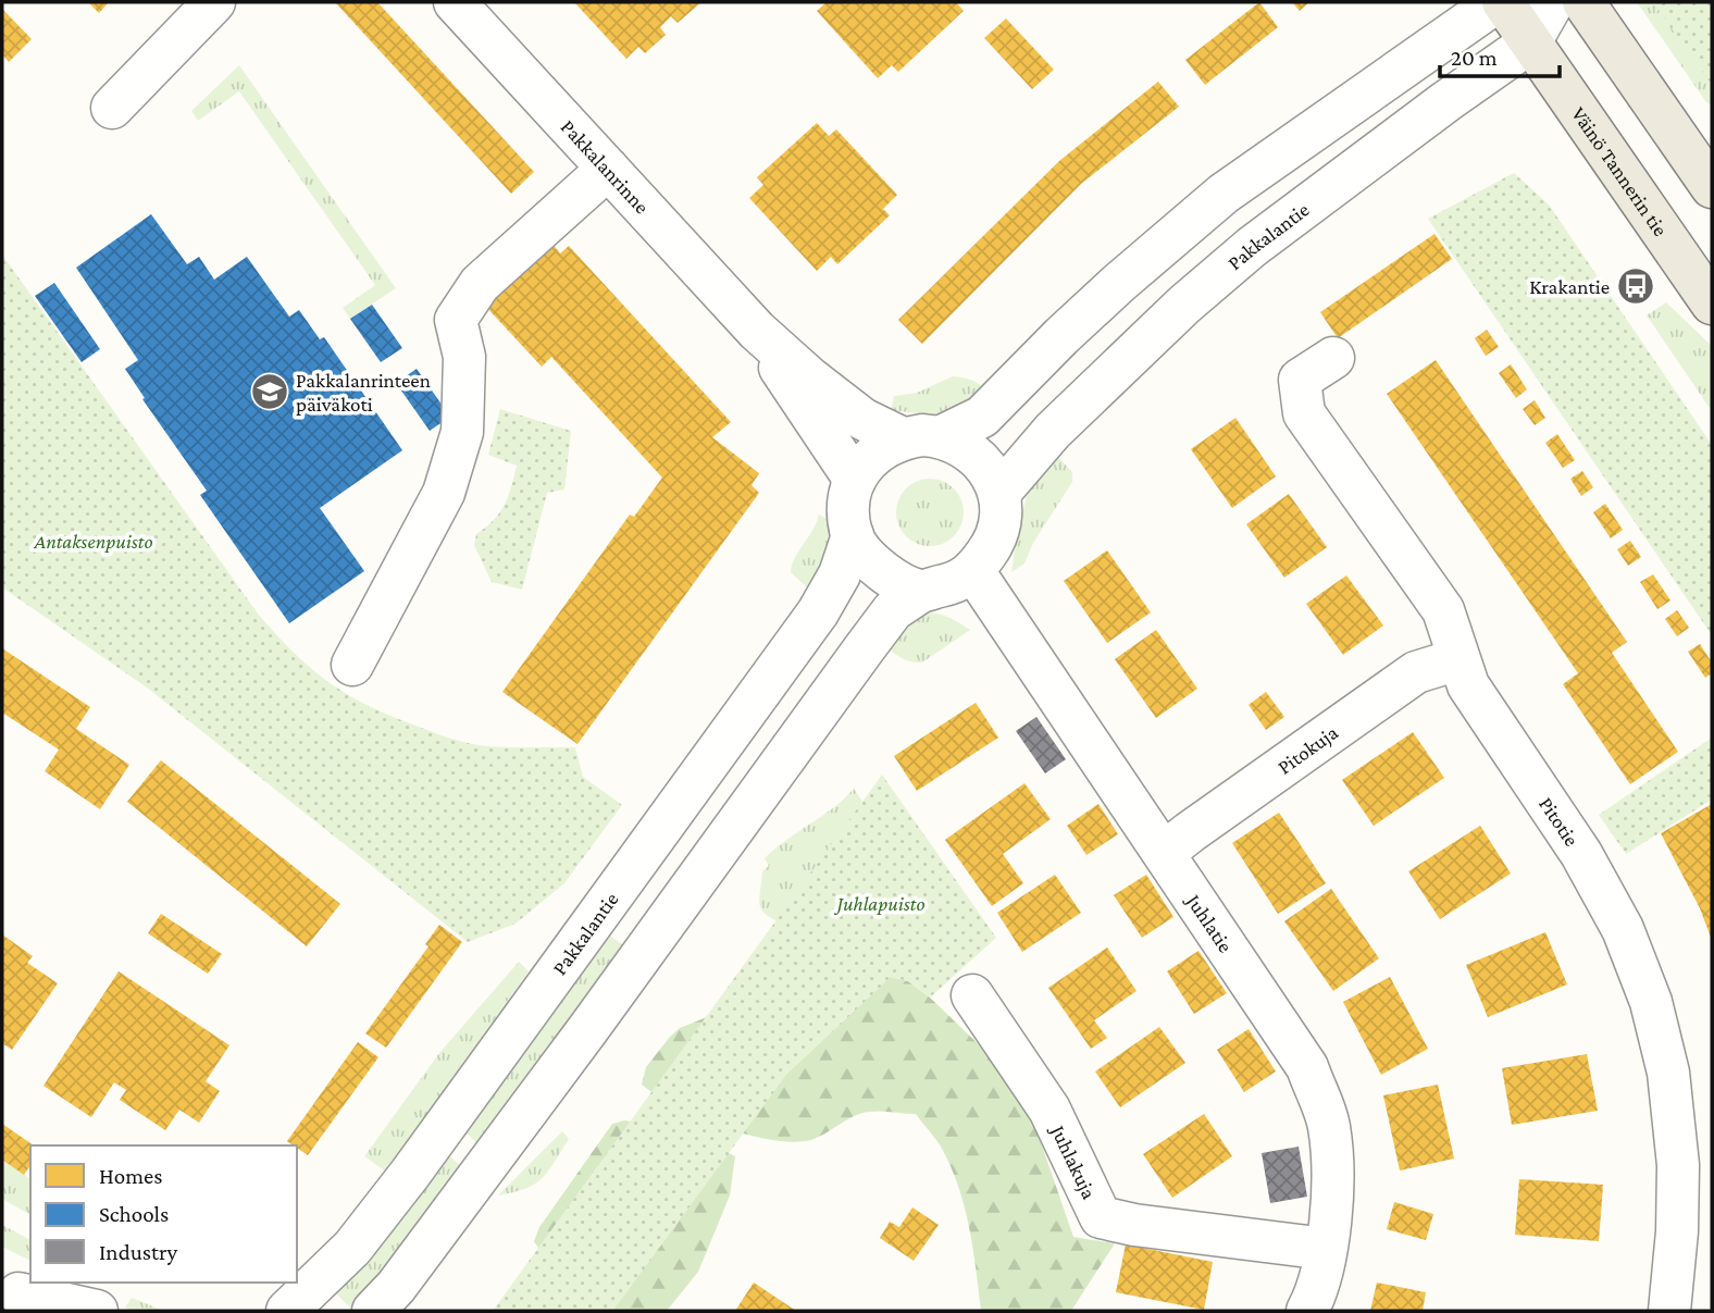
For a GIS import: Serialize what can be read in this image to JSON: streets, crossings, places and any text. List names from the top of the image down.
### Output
{
  "streets": {
    "main road": ["Väinö Tannerin tie"],
    "street": [
      "Pakkalanrinne",
      "Pakkalantie",
      "Pitokuja",
      "Pitotie",
      "Juhlatie",
      "Juhlakuja"
    ]
  },
  "crossings": [
    ["Pakkalanrinne", "Pakkalantie"],
    ["Pakkalanrinne", "Juhlatie"],
    ["Väinö Tannerin tie", "Pakkalantie"],
    ["Pakkalantie", "Juhlatie"],
    ["Pitokuja", "Pitotie"],
    ["Pitokuja", "Juhlatie"],
    ["Juhlatie", "Juhlakuja"]
  ],
  "parks": ["Antaksenpuisto", "Juhlapuisto"],
  "places": {
    "bus stop": ["Krakantie"],
    "school or university": ["Pakkalanrinteen päiväkoti"]
  },
  "legend": ["Homes", "Schools", "Industry"],
  "scale_bar": "20 m"
}
